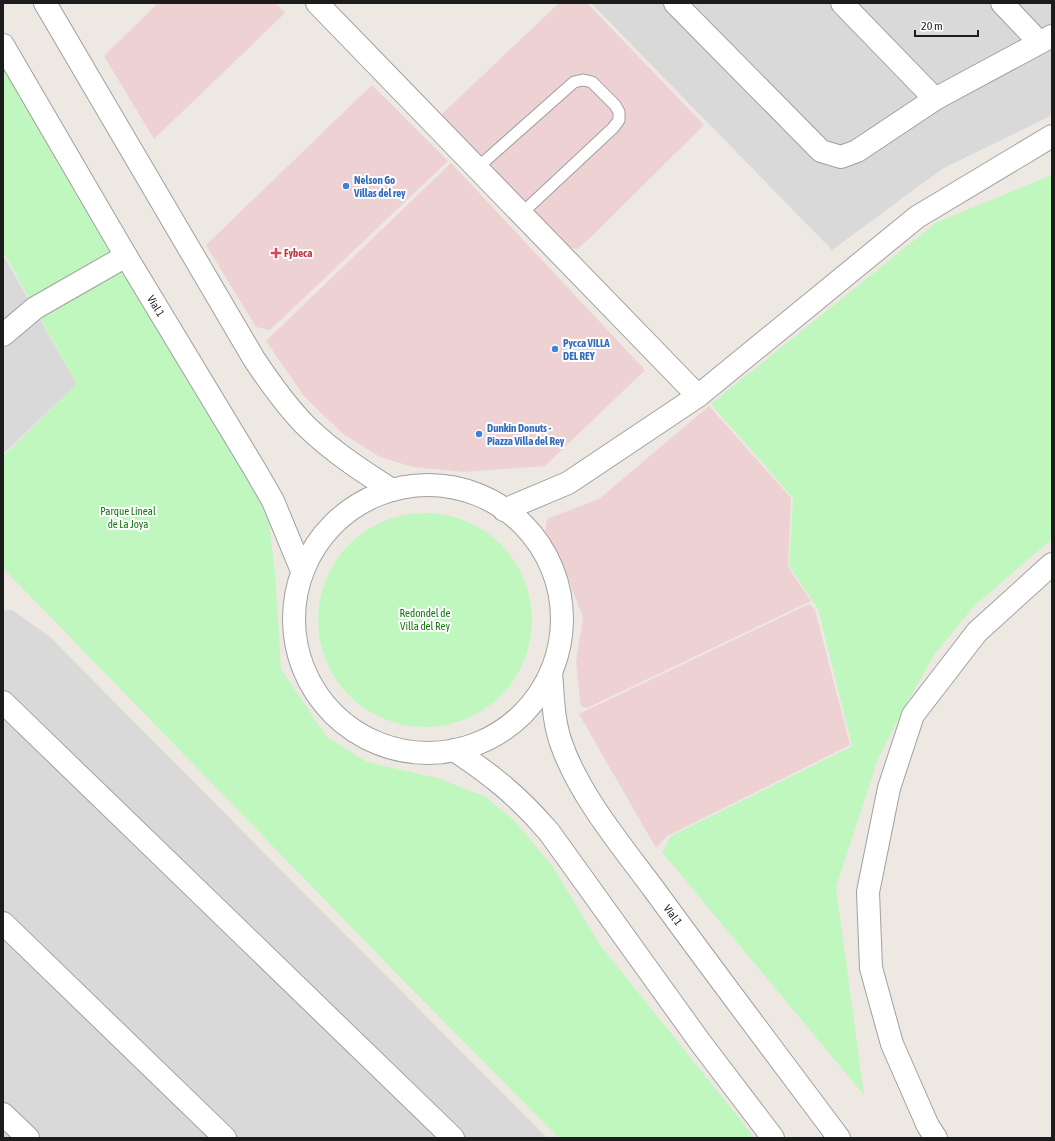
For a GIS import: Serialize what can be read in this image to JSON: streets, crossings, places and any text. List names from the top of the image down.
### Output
{
  "streets": {
    "street": ["Vial 1"]
  },
  "parks": ["Parque Lineal de La Joya", "Redondel de Villa del Rey"],
  "places": {
    "other": ["Nelson Go Villas del rey", "Pycca VILLA DEL REY", "Dunkin Donuts - Piazza Villa del Rey"],
    "health": ["Fybeca"]
  },
  "scale_bar": "20 m"
}
